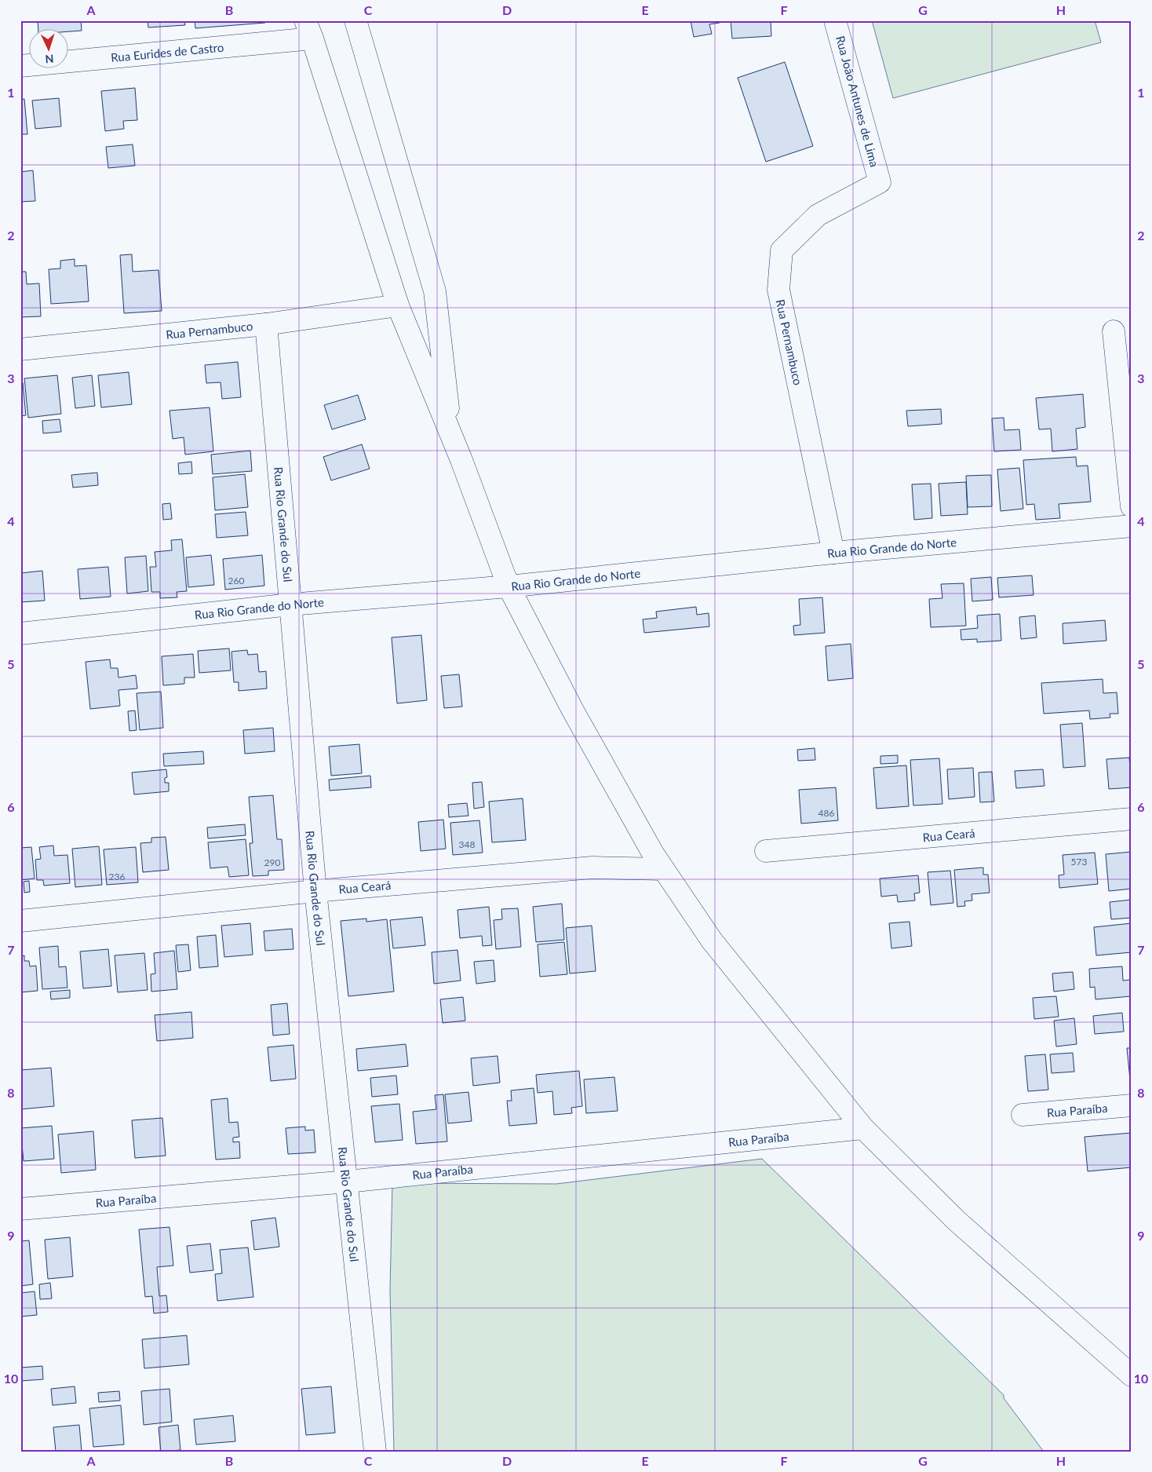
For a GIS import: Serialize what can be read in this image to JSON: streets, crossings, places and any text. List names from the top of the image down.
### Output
{
  "streets": {
    "street": [
      "Rua Eurides de Castro",
      "Rua João Antunes de Lima",
      "Rua Pernambuco",
      "Rua Rio Grande do Sul",
      "Rua Rio Grande do Norte",
      "Rua Ceará",
      "Rua Paraíba"
    ]
  },
  "crossings": [
    ["Rua João Antunes de Lima", "Rua Pernambuco"],
    ["Rua Pernambuco", "Rua Rio Grande do Sul"],
    ["Rua Pernambuco", "Rua Rio Grande do Norte"],
    ["Rua Rio Grande do Sul", "Rua Rio Grande do Norte"],
    ["Rua Rio Grande do Sul", "Rua Ceará"],
    ["Rua Rio Grande do Sul", "Rua Paraíba"]
  ],
  "house_numbers": [
    "260",
    "486",
    "348",
    "573",
    "290",
    "236"
  ],
  "north": "bottom",
  "grid": {
    "columns": [
      "A",
      "B",
      "C",
      "D",
      "E",
      "F",
      "G",
      "H"
    ],
    "rows": [
      "1",
      "2",
      "3",
      "4",
      "5",
      "6",
      "7",
      "8",
      "9",
      "10"
    ]
  }
}
